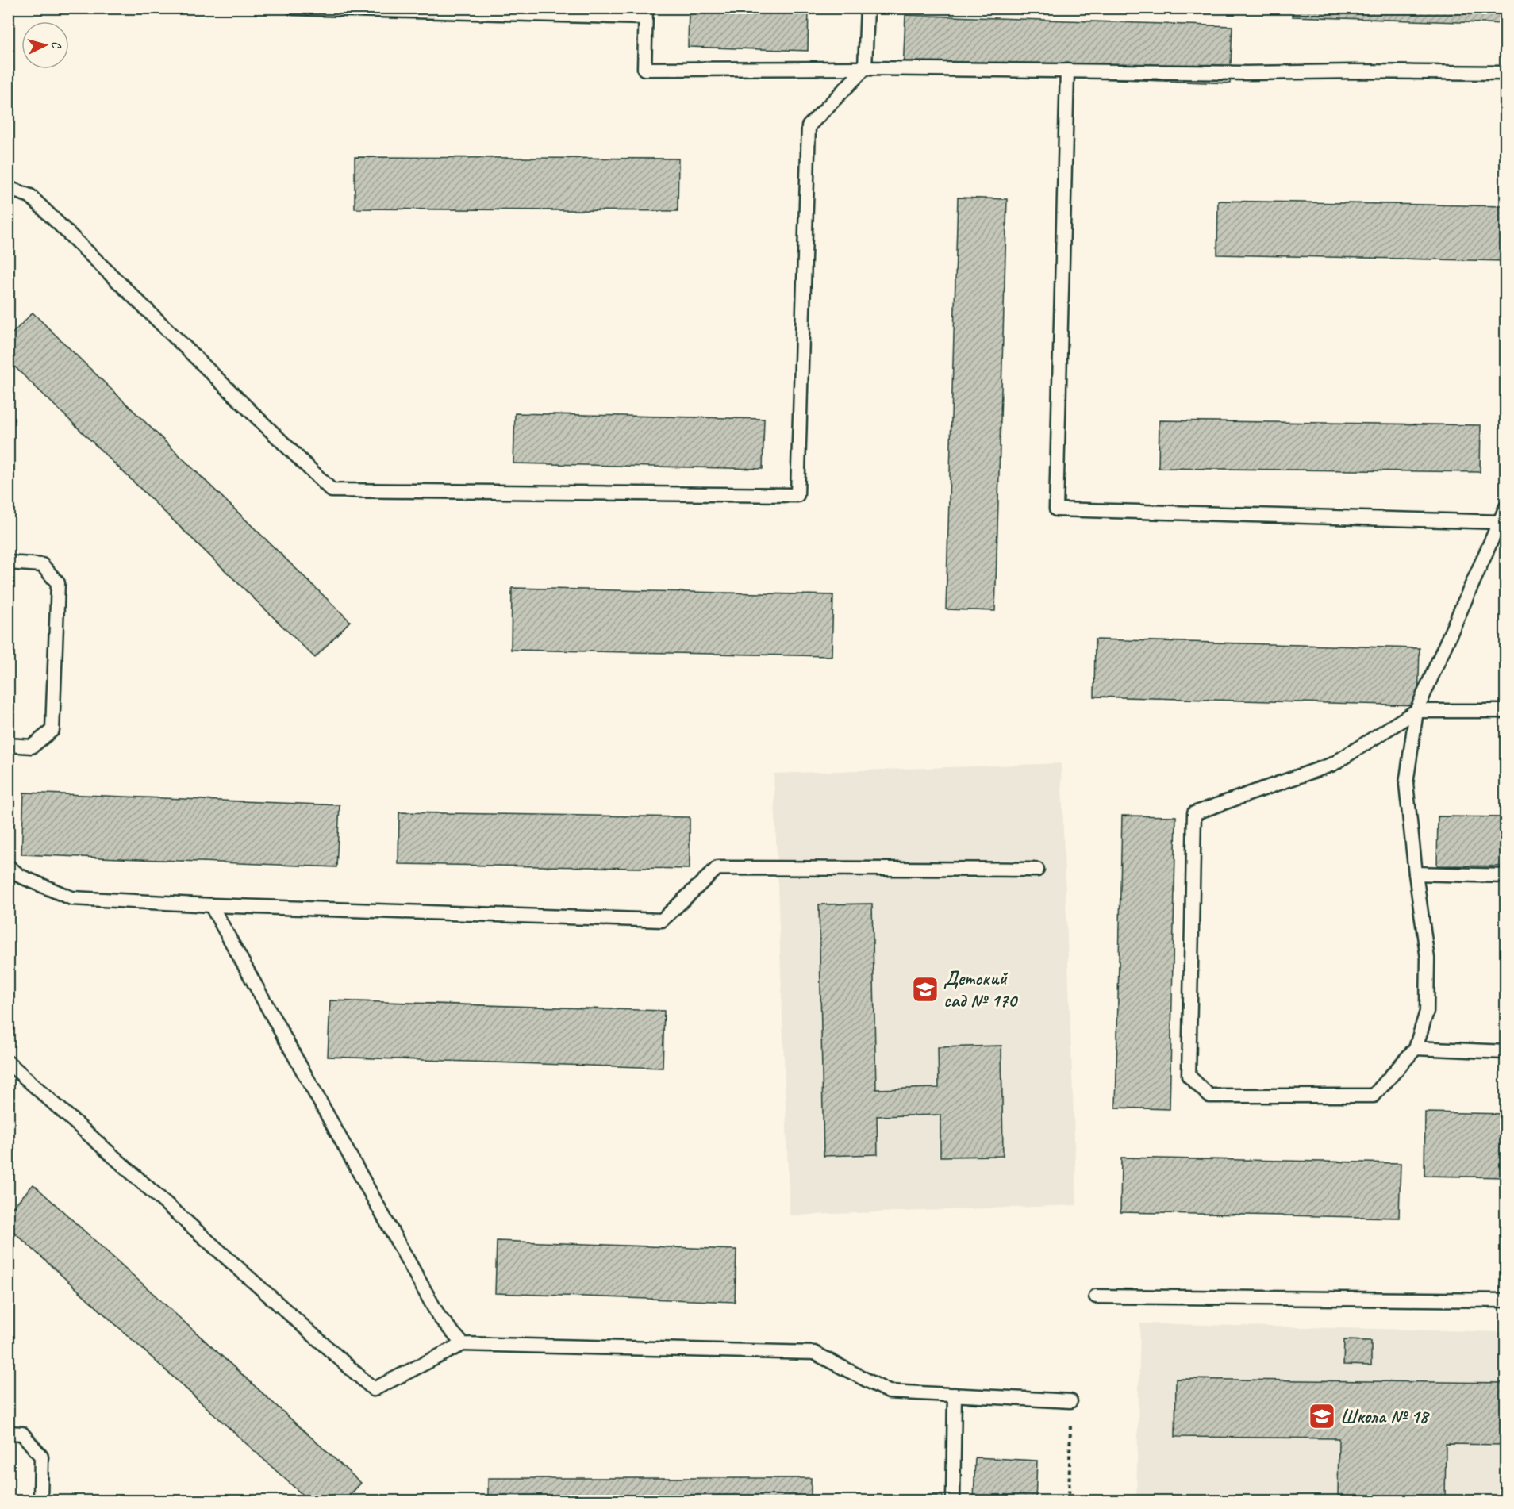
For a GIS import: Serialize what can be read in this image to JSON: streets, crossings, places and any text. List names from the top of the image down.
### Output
{
  "places": {
    "school or university": ["Детский сад № 170", "Школа № 18"]
  },
  "north": "right"
}
